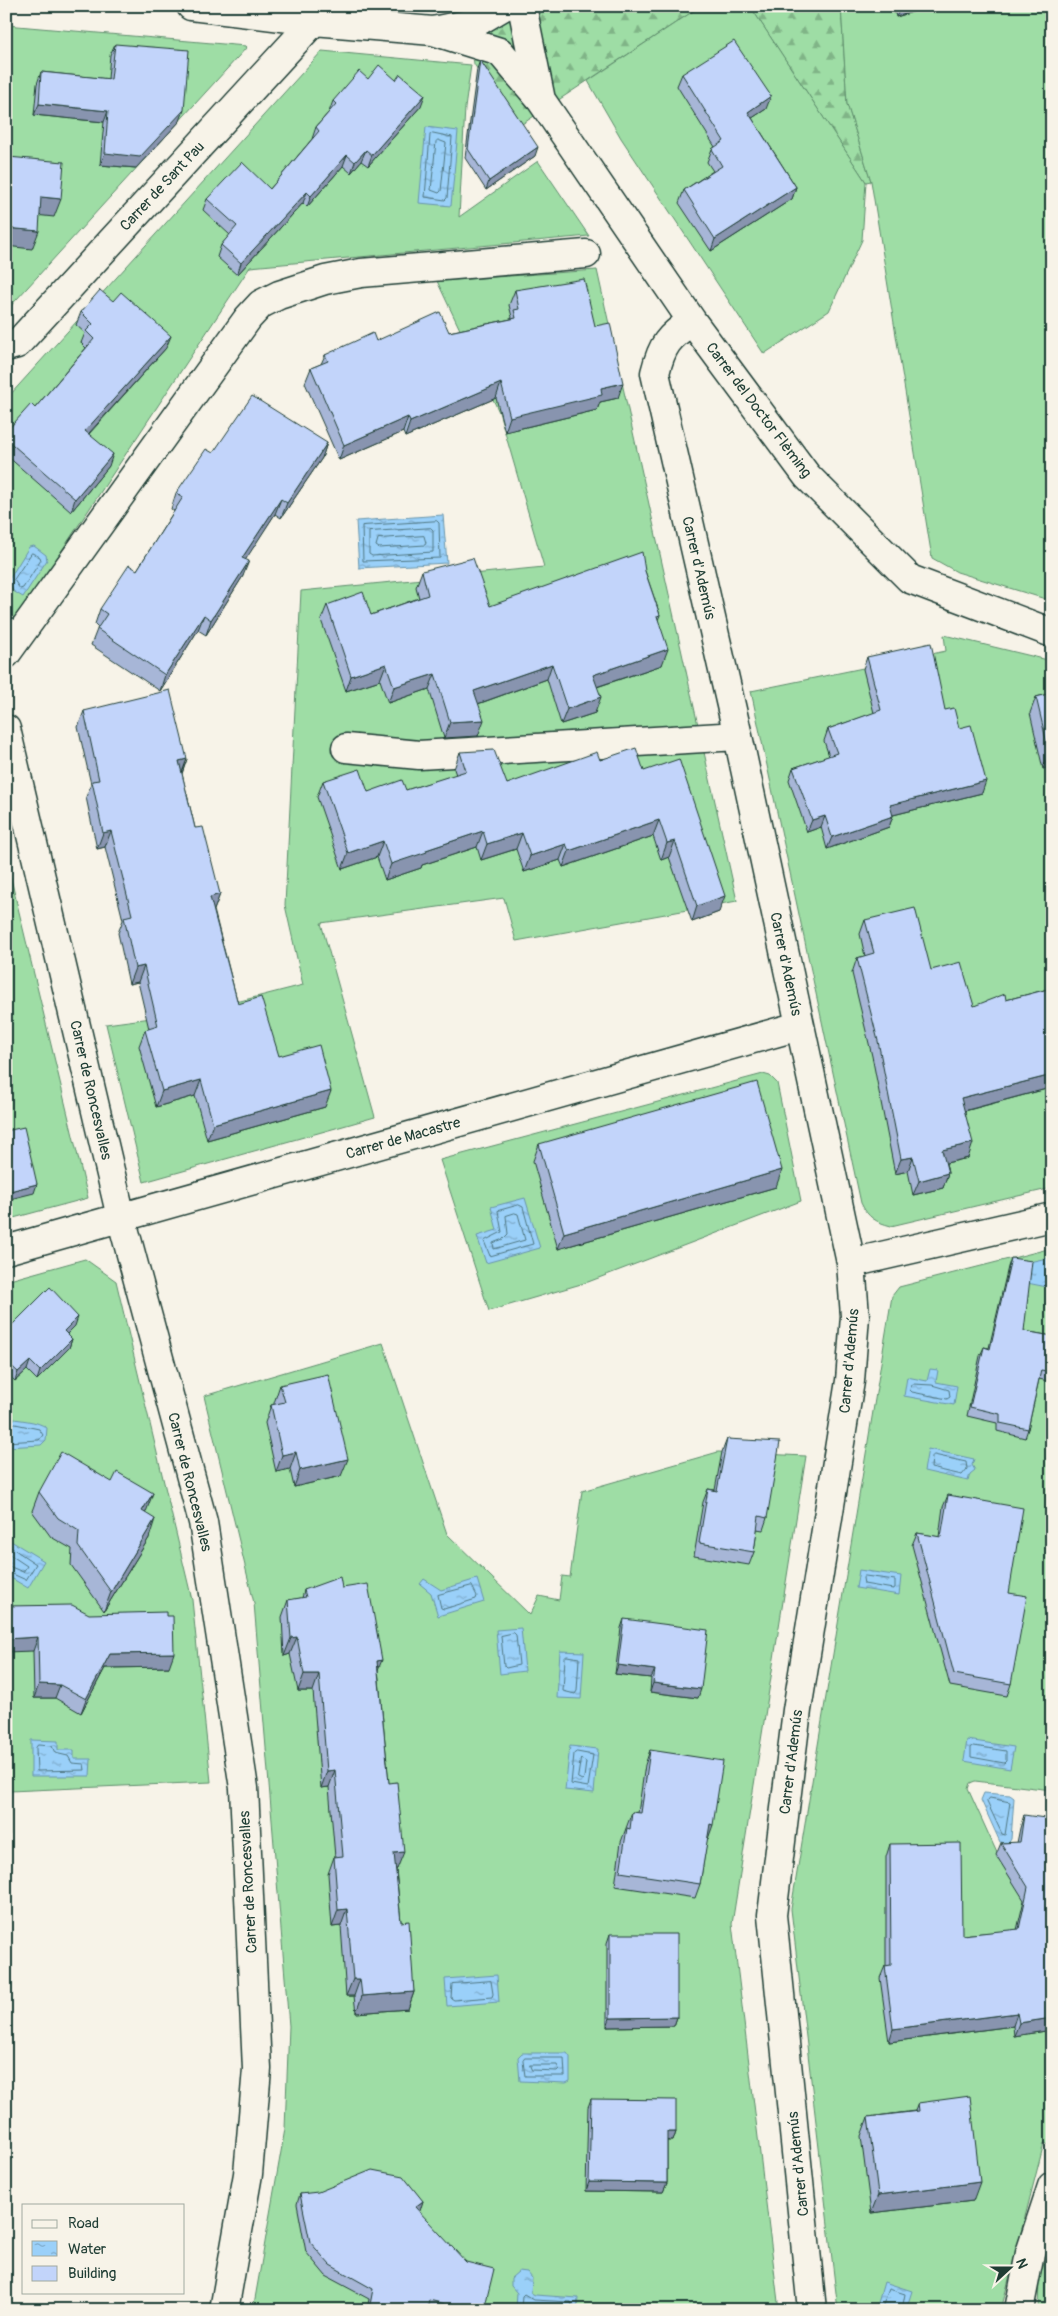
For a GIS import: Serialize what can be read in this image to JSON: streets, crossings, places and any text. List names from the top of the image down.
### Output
{
  "streets": {
    "street": [
      "Carrer de Sant Pau",
      "Carrer del Doctor Flèming",
      "Carrer d'Ademús",
      "Carrer de Roncesvalles",
      "Carrer de Macastre"
    ]
  },
  "crossings": [
    ["Carrer del Doctor Flèming", "Carrer d'Ademús"],
    ["Carrer d'Ademús", "Carrer de Macastre"],
    ["Carrer de Roncesvalles", "Carrer de Macastre"]
  ],
  "legend": ["Road", "Water", "Building"],
  "north": "right"
}
